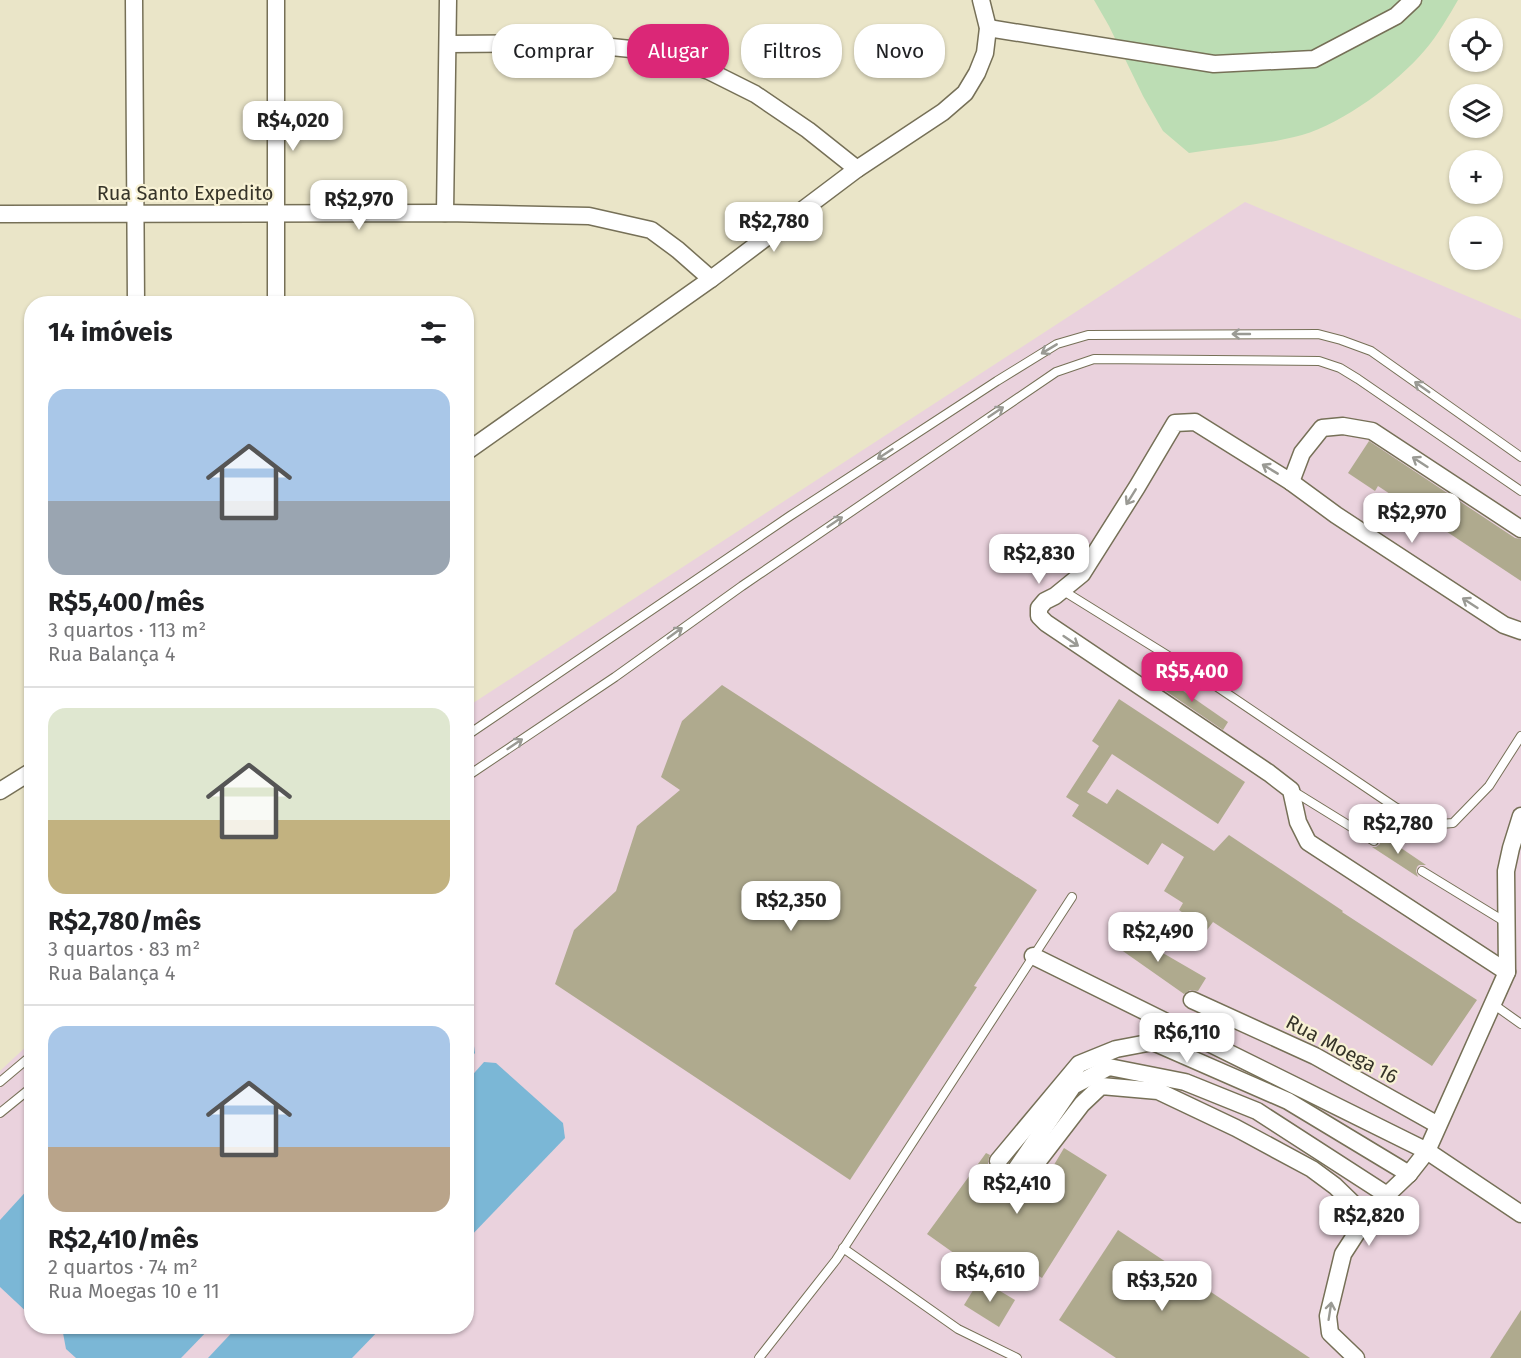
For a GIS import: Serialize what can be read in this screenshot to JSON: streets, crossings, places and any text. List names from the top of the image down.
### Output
{
  "streets": {
    "street": ["Rua Santo Expedito", "Rua Moega 16"]
  },
  "page": {
    "map_buttons": ["+", "−"],
    "chip": [
      "Comprar",
      "Alugar",
      "Filtros",
      "Novo"
    ],
    "price": [
      "R$4,020",
      "R$2,970",
      "R$2,780",
      "R$2,970",
      "R$2,830",
      "R$5,400",
      "R$2,780",
      "R$2,350",
      "R$2,490",
      "R$6,110",
      "R$2,410",
      "R$2,820",
      "R$4,610",
      "R$3,520"
    ],
    "heading": "14 imóveis",
    "list": [
      {
        "name": "R$5,400/mês",
        "note": "3 quartos · 113 m² · Rua Balança 4"
      },
      {
        "name": "R$2,780/mês",
        "note": "3 quartos · 83 m² · Rua Balança 4"
      },
      {
        "name": "R$2,410/mês",
        "note": "2 quartos · 74 m² · Rua Moegas 10 e 11"
      }
    ]
  }
}
